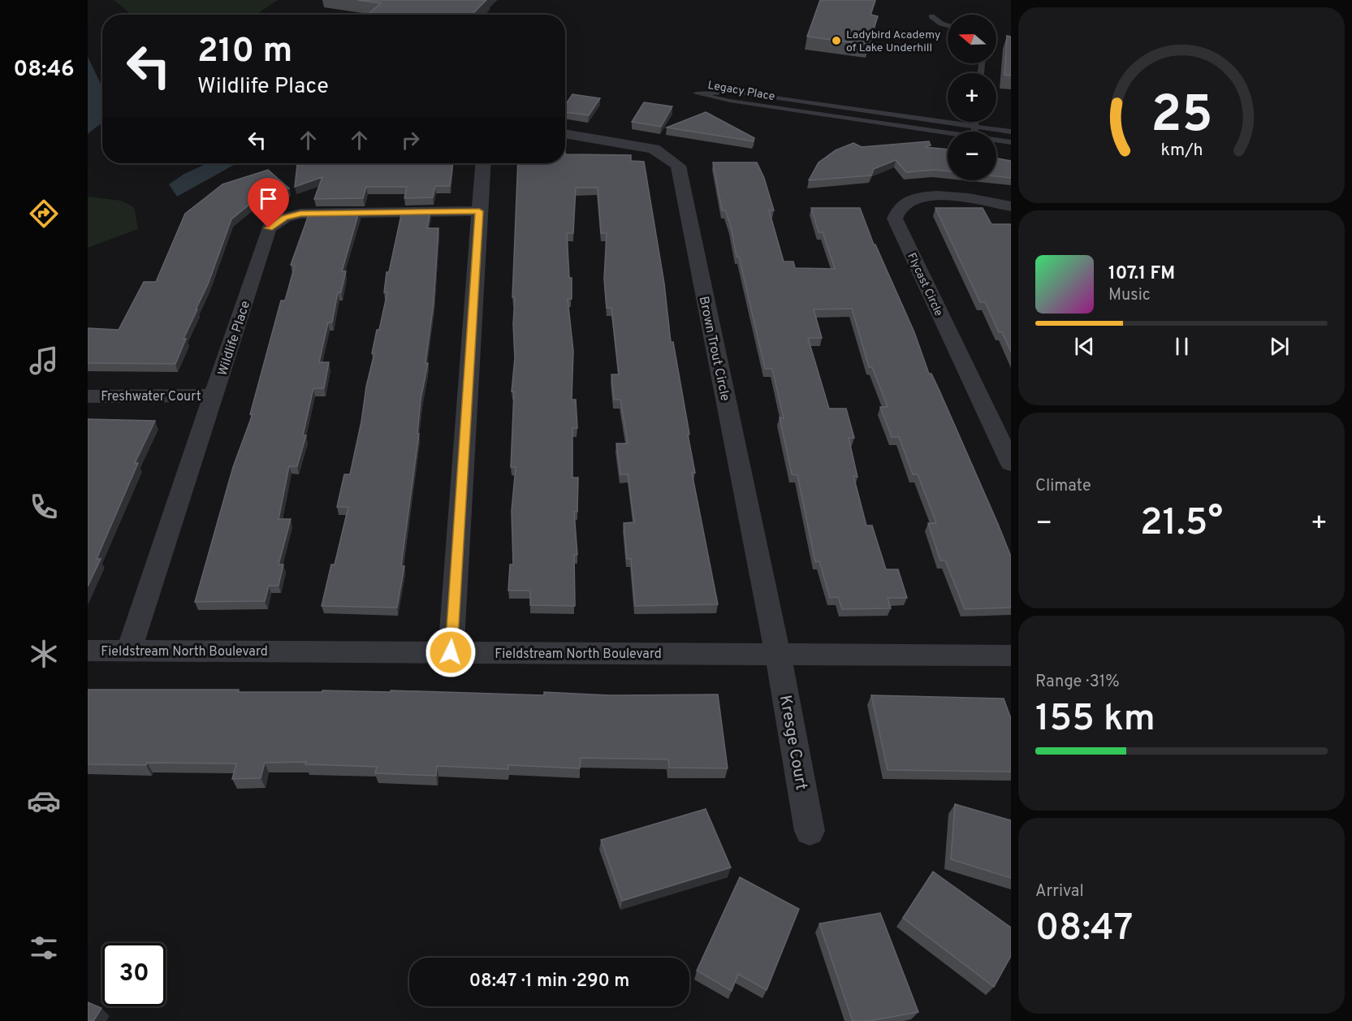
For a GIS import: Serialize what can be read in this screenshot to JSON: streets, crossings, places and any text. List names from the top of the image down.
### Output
{
  "streets": {
    "street": [
      "Flycast Circle",
      "Wildlife Place",
      "Brown Trout Circle",
      "Freshwater Court",
      "Fieldstream North Boulevard",
      "Kresge Court"
    ],
    "lane": ["Legacy Place"]
  },
  "crossings": [
    ["Wildlife Place", "Freshwater Court"],
    ["Wildlife Place", "Fieldstream North Boulevard"],
    ["Brown Trout Circle", "Fieldstream North Boulevard"],
    ["Brown Trout Circle", "Kresge Court"],
    ["Fieldstream North Boulevard", "Kresge Court"]
  ],
  "places": ["Ladybird Academy of Lake Underhill"],
  "north": "left",
  "page": {
    "tabs": "08:46",
    "map_buttons": ["+", "−"],
    "turn": ["210 m", "Wildlife Place"],
    "song": ["107.1 FM", "Music"],
    "tile": [
      "Climate",
      ["Range · 31%", "155 km"],
      ["Arrival", "08:47"]
    ],
    "heat": ["−", "21.5°", "+"],
    "limit": "30",
    "trip": "08:47 · 1 min · 290 m",
    "gauge": ["25", "km/h"]
  }
}
